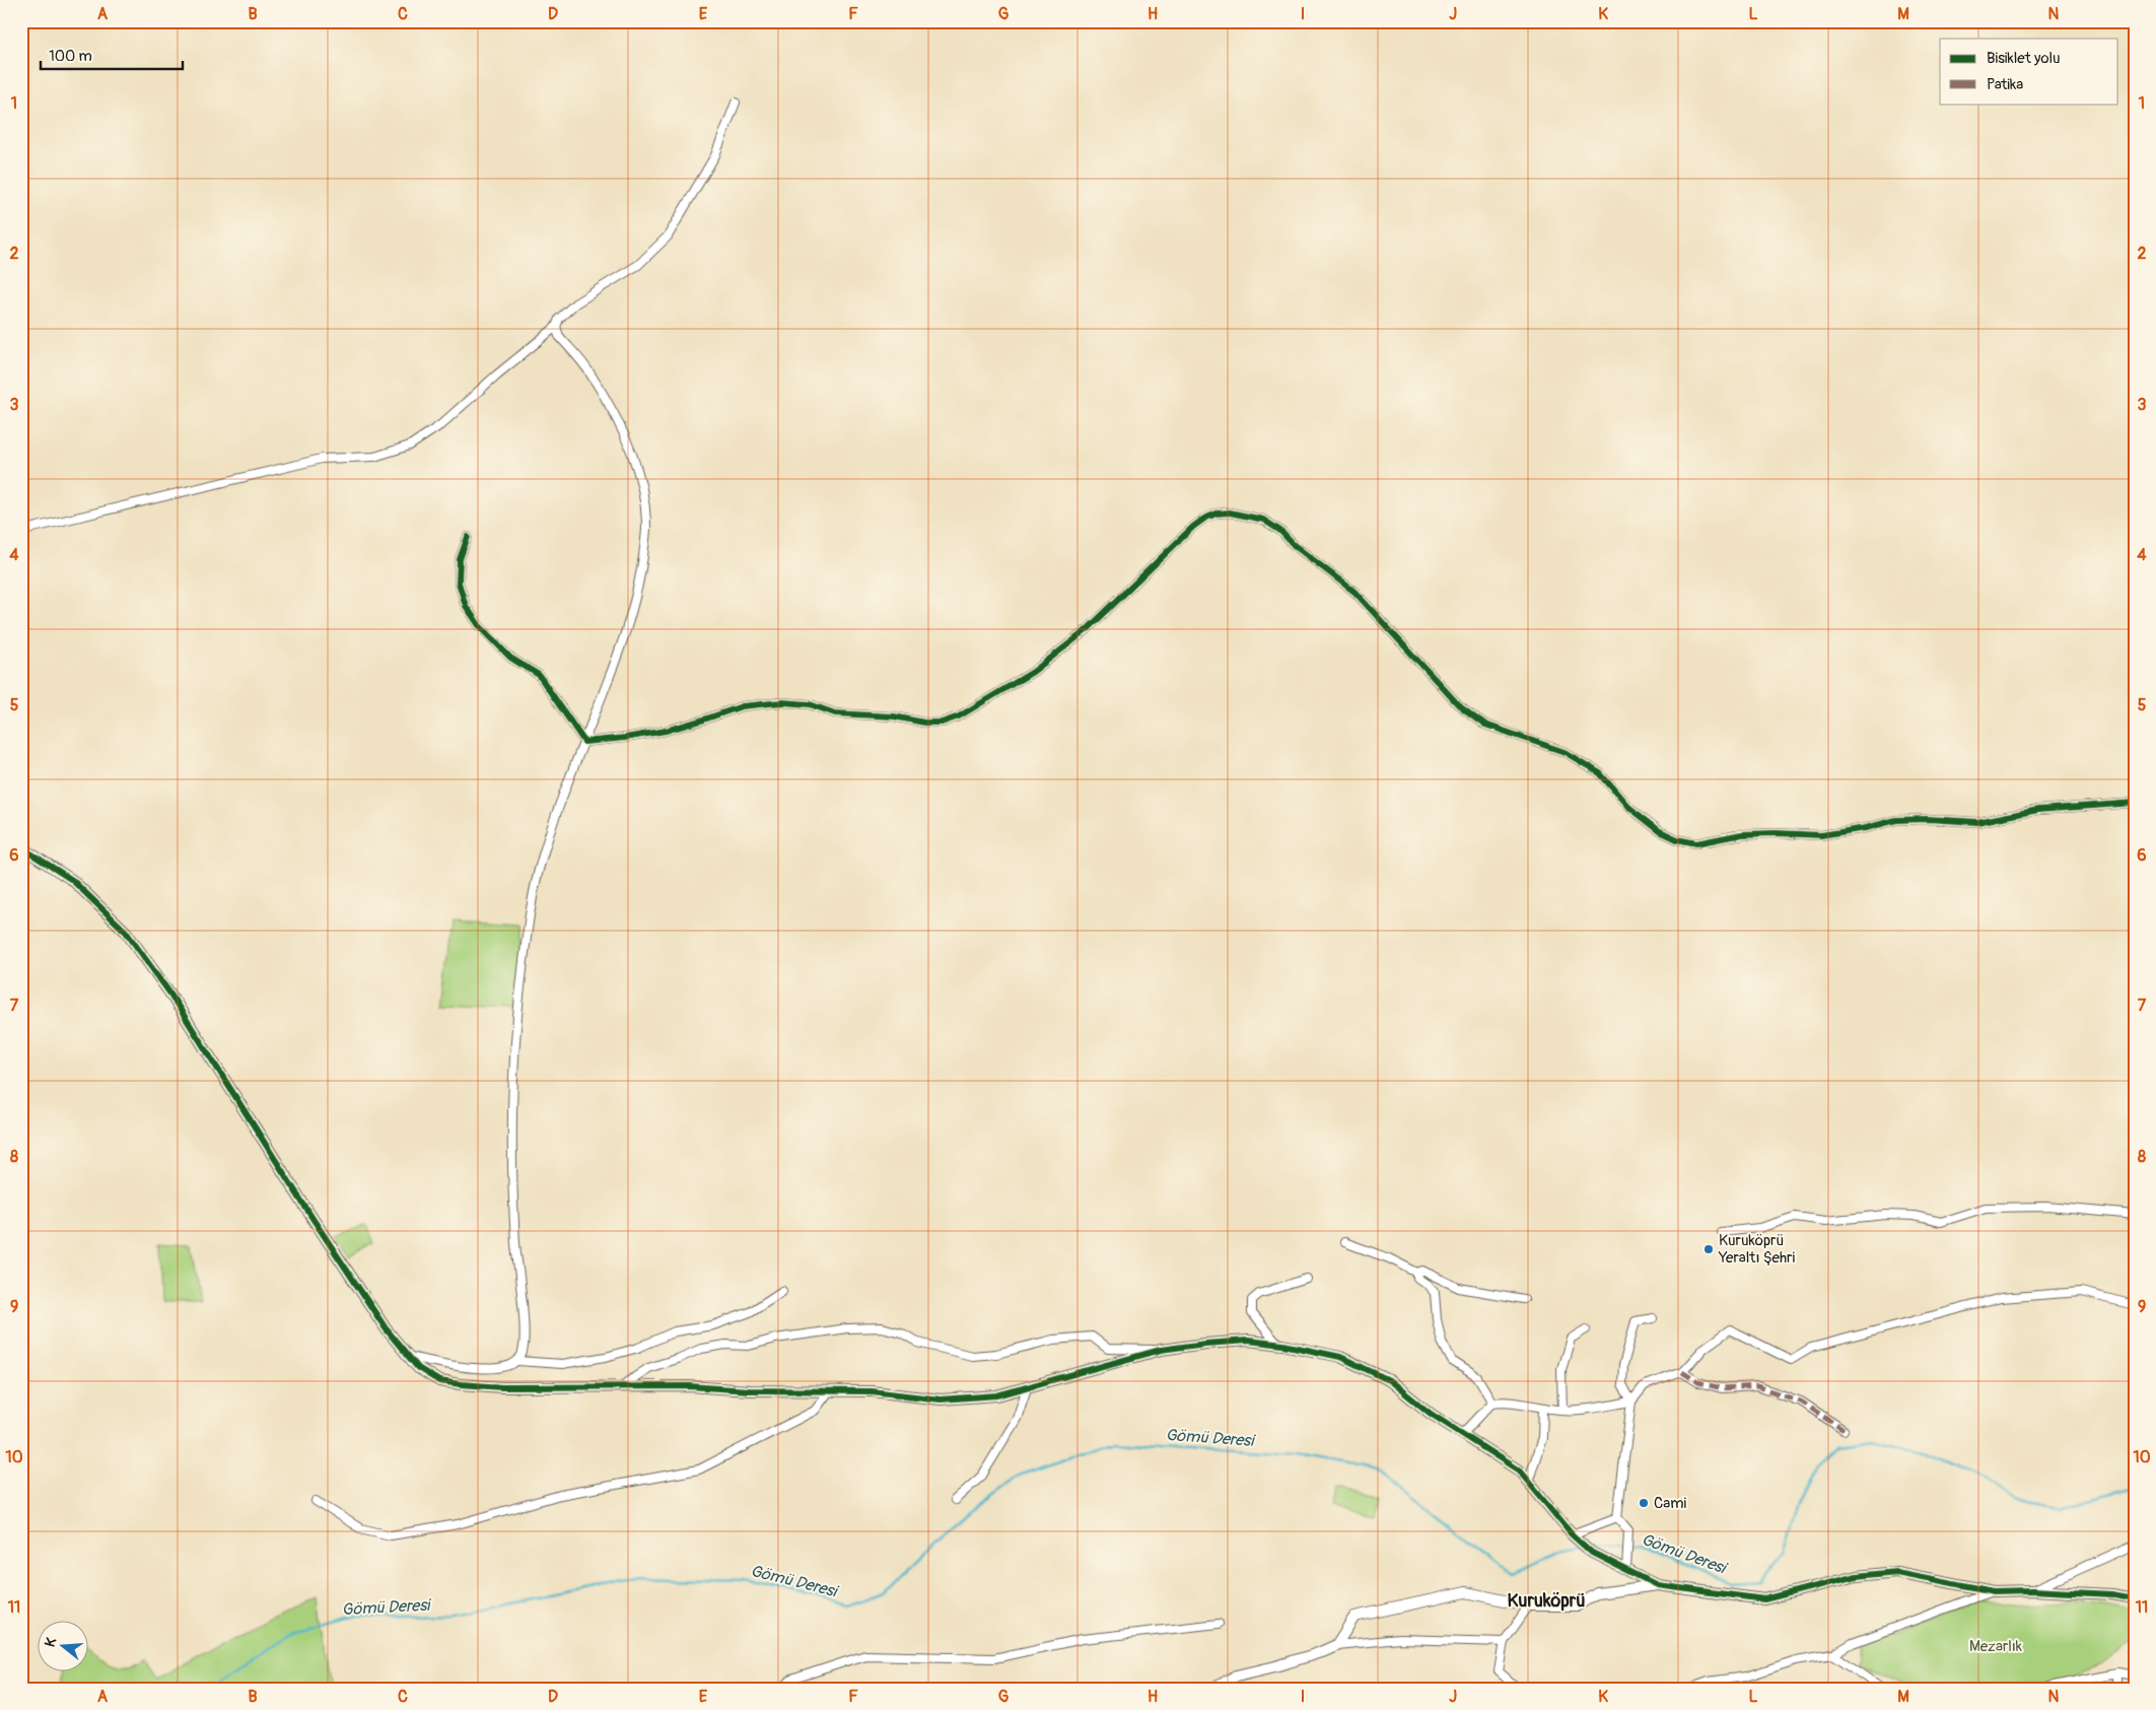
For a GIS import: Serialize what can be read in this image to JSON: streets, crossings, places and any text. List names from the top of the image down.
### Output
{
  "districts": ["Kuruköprü"],
  "water": ["Gömü Deresi"],
  "parks": ["Mezarlık"],
  "places": ["Kuruköprü Yeraltı Şehri", "Cami"],
  "legend": ["Bisiklet yolu", "Patika"],
  "scale_bar": "100 m",
  "north": "left",
  "grid": {
    "columns": [
      "A",
      "B",
      "C",
      "D",
      "E",
      "F",
      "G",
      "H",
      "I",
      "J",
      "K",
      "L",
      "M",
      "N"
    ],
    "rows": [
      "1",
      "2",
      "3",
      "4",
      "5",
      "6",
      "7",
      "8",
      "9",
      "10",
      "11"
    ]
  }
}
